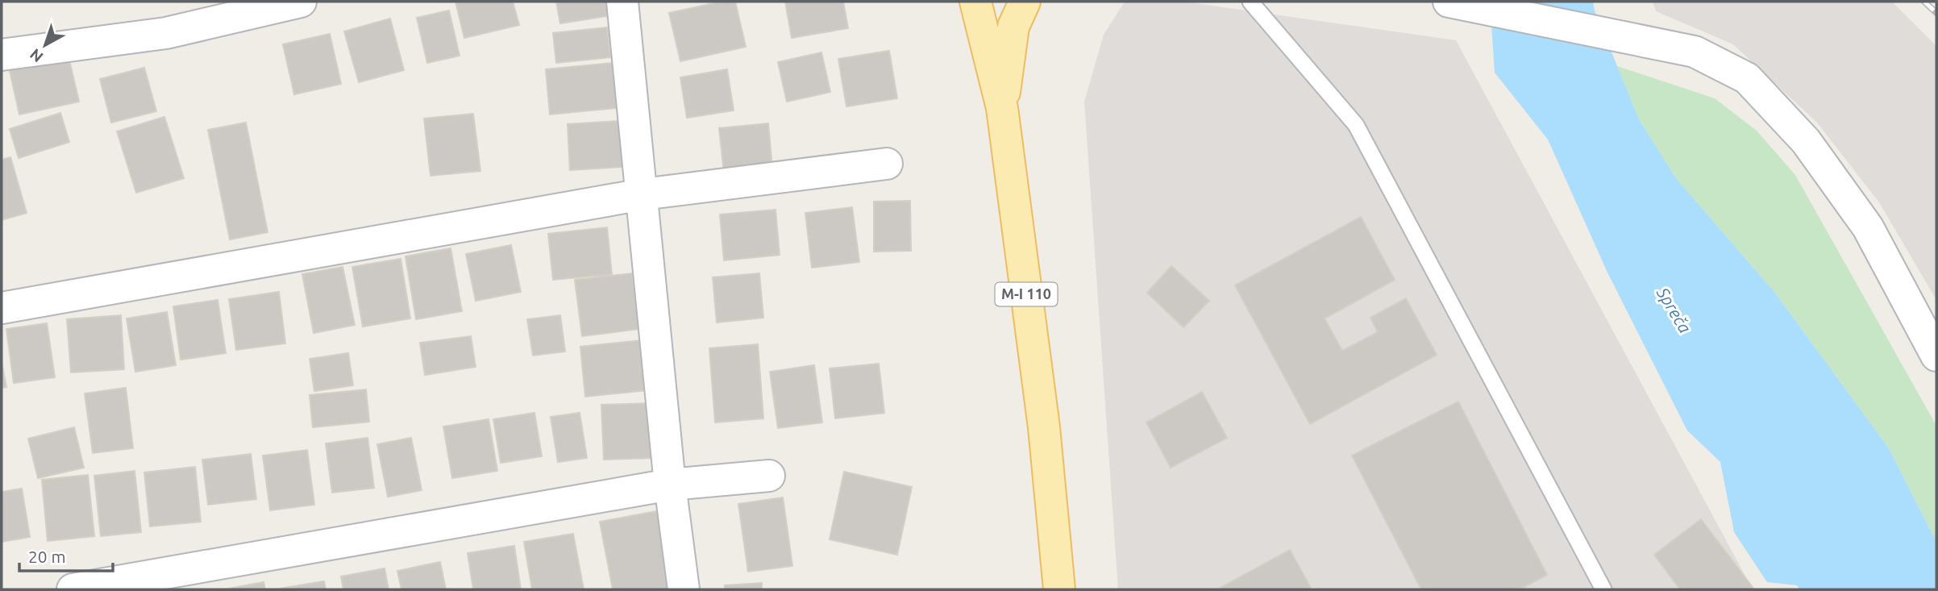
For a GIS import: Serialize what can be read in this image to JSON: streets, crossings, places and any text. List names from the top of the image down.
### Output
{
  "streets": {
    "main road": ["M-I 110"]
  },
  "water": ["Spreča"],
  "scale_bar": "20 m",
  "north": "bottom left"
}
